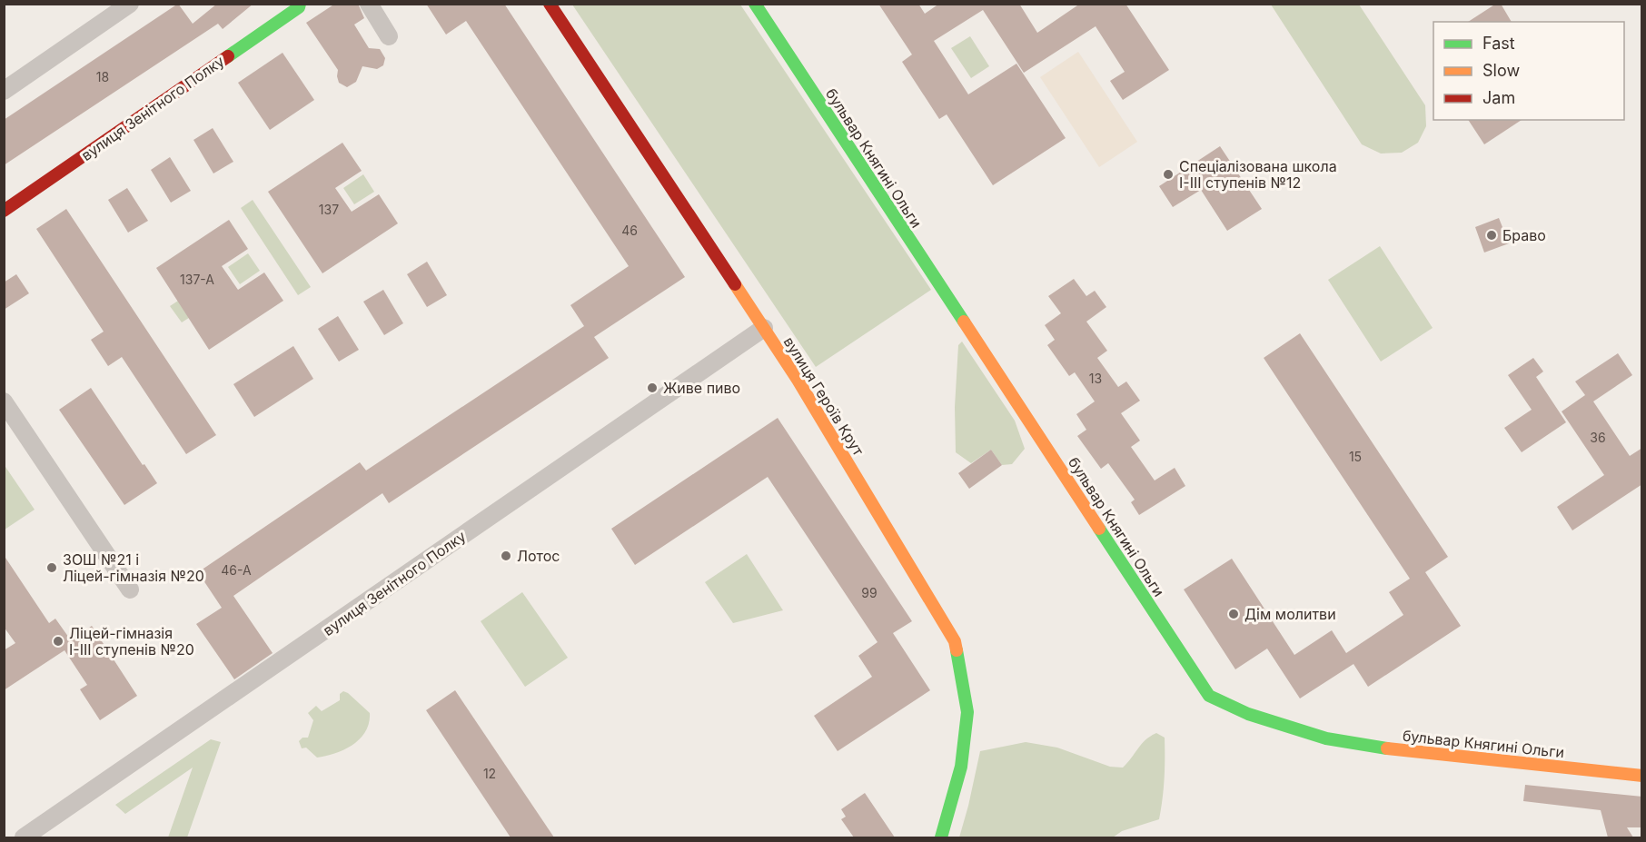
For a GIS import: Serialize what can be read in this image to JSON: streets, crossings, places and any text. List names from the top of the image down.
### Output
{
  "streets": {
    "street": ["вулиця Зенітного Полку", "бульвар Княгині Ольги", "вулиця Героїв Крут"]
  },
  "crossings": [
    ["вулиця Зенітного Полку", "вулиця Героїв Крут"]
  ],
  "places": [
    "Спеціалізована школа І-ІІІ ступенів №12",
    "Браво",
    "Живе пиво",
    "Лотос",
    "ЗОШ №21 і Ліцей-гімназія №20",
    "Дім молитви",
    "Ліцей-гімназія I-III ступенів №20"
  ],
  "house_numbers": [
    "18",
    "137",
    "46",
    "137-А",
    "13",
    "36",
    "15",
    "46-А",
    "99",
    "12"
  ],
  "legend": ["Fast", "Slow", "Jam"]
}
